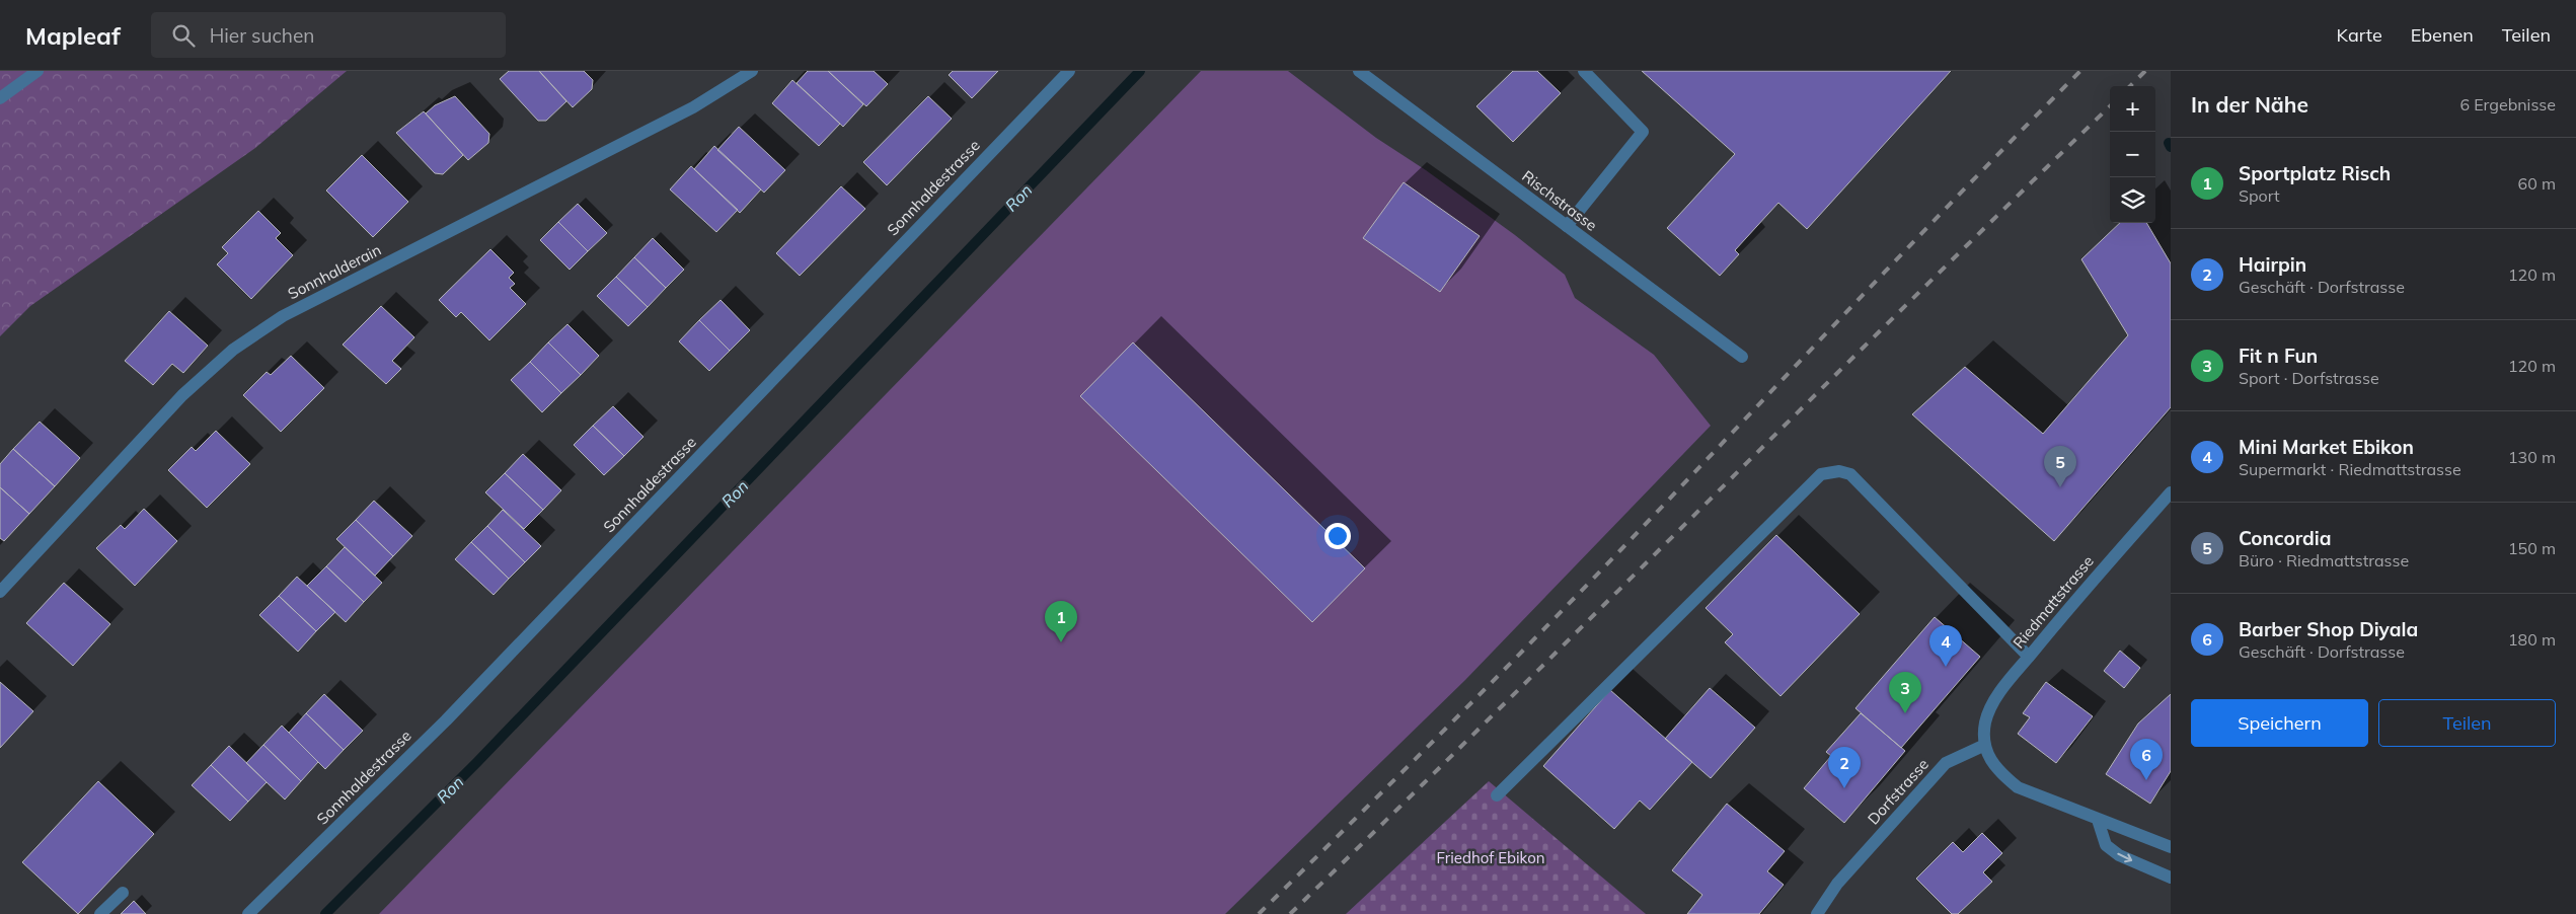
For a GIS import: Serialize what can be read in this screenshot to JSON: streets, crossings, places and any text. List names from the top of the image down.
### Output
{
  "streets": {
    "street": [
      "Sonnhaldestrasse",
      "Rischstrasse",
      "Sonnhalderain",
      "Riedmattstrasse",
      "Dorfstrasse"
    ]
  },
  "crossings": [
    ["Riedmattstrasse", "Dorfstrasse"]
  ],
  "water": ["Ron"],
  "parks": ["Friedhof Ebikon"],
  "page": {
    "header": "Mapleaf",
    "search": "Hier suchen",
    "nav": ["Karte", "Ebenen", "Teilen"],
    "heading": ["In der Nähe", "6 Ergebnisse"],
    "map_buttons": ["+", "−"],
    "list": [
      {
        "mark": "1",
        "name": "Sportplatz Risch",
        "note": "Sport",
        "value": "60 m"
      },
      {
        "mark": "2",
        "name": "Hairpin",
        "note": "Geschäft · Dorfstrasse",
        "value": "120 m"
      },
      {
        "mark": "3",
        "name": "Fit n Fun",
        "note": "Sport · Dorfstrasse",
        "value": "120 m"
      },
      {
        "mark": "4",
        "name": "Mini Market Ebikon",
        "note": "Supermarkt · Riedmattstrasse",
        "value": "130 m"
      },
      {
        "mark": "5",
        "name": "Concordia",
        "note": "Büro · Riedmattstrasse",
        "value": "150 m"
      },
      {
        "mark": "6",
        "name": "Barber Shop Diyala",
        "note": "Geschäft · Dorfstrasse",
        "value": "180 m"
      }
    ],
    "pins": [
      "5",
      "1",
      "4",
      "3",
      "6",
      "2"
    ],
    "buttons": ["Speichern", "Teilen"]
  }
}
